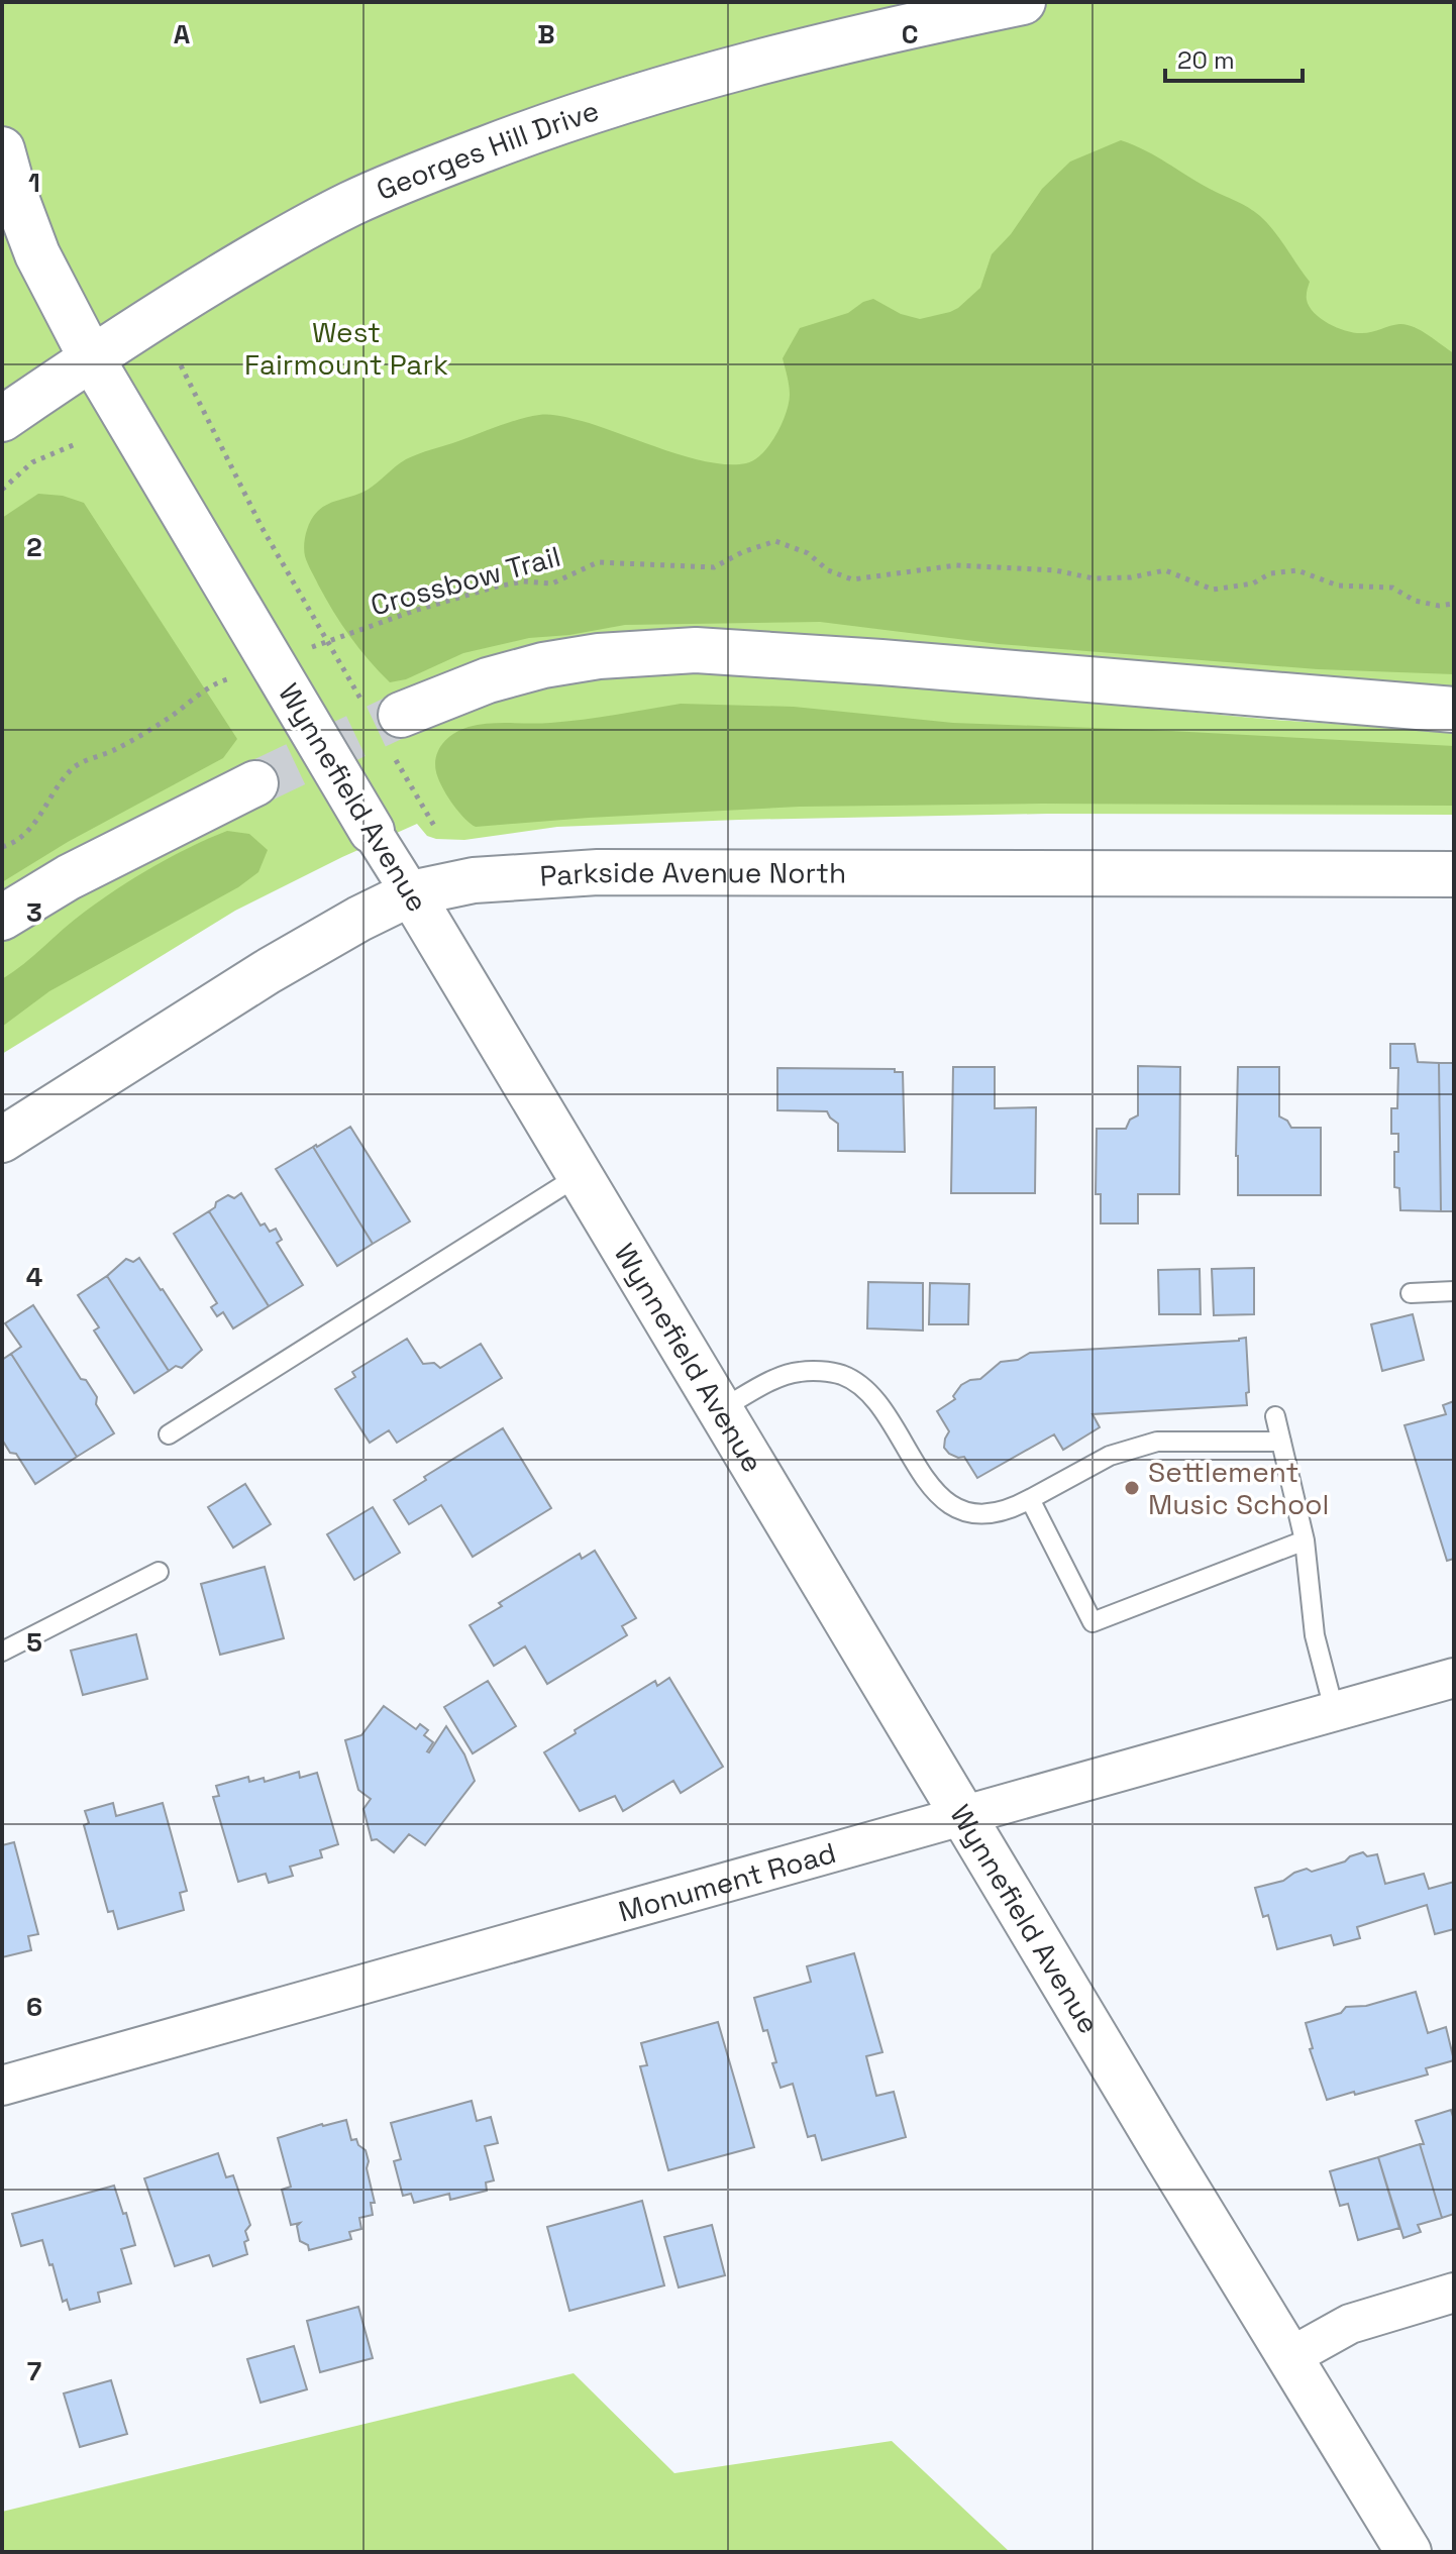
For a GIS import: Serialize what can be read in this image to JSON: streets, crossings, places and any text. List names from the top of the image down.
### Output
{
  "streets": {
    "street": [
      "Georges Hill Drive",
      "Wynnefield Avenue",
      "Parkside Avenue North",
      "Monument Road"
    ],
    "path": ["Crossbow Trail"]
  },
  "crossings": [
    ["Georges Hill Drive", "Wynnefield Avenue"],
    ["Wynnefield Avenue", "Parkside Avenue North"],
    ["Wynnefield Avenue", "Monument Road"]
  ],
  "parks": ["West Fairmount Park"],
  "places": ["Settlement Music School"],
  "scale_bar": "20 m",
  "grid": {
    "columns": ["A", "B", "C"],
    "rows": [
      "1",
      "2",
      "3",
      "4",
      "5",
      "6",
      "7"
    ]
  }
}
